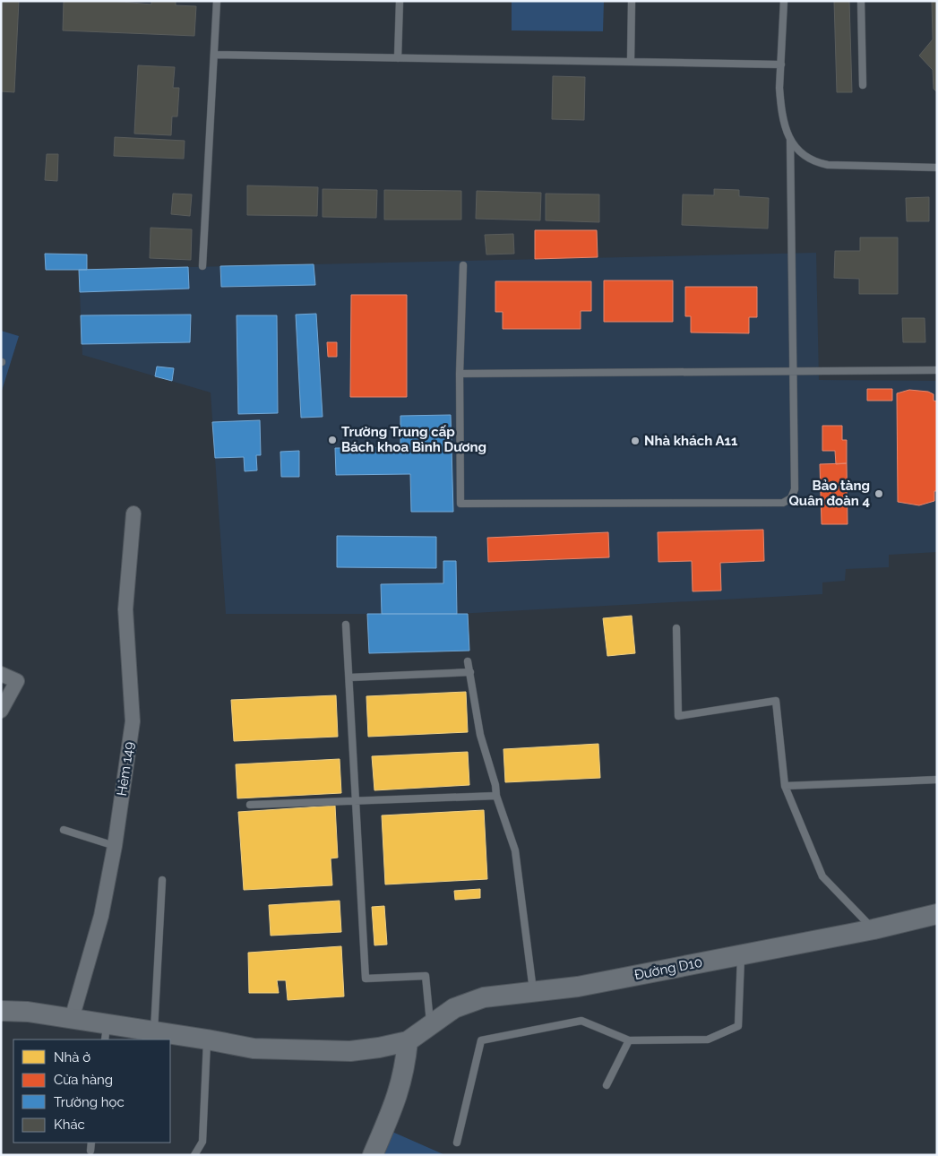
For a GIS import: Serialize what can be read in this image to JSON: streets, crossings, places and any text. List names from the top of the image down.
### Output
{
  "streets": {
    "street": ["Hẻm 149", "Đường D10"]
  },
  "places": ["Trường Trung cấp Bách khoa Bình Dương", "Nhà khách A11", "Bảo tàng Quân đoàn 4"],
  "legend": [
    "Nhà ở",
    "Cửa hàng",
    "Trường học",
    "Khác"
  ]
}
